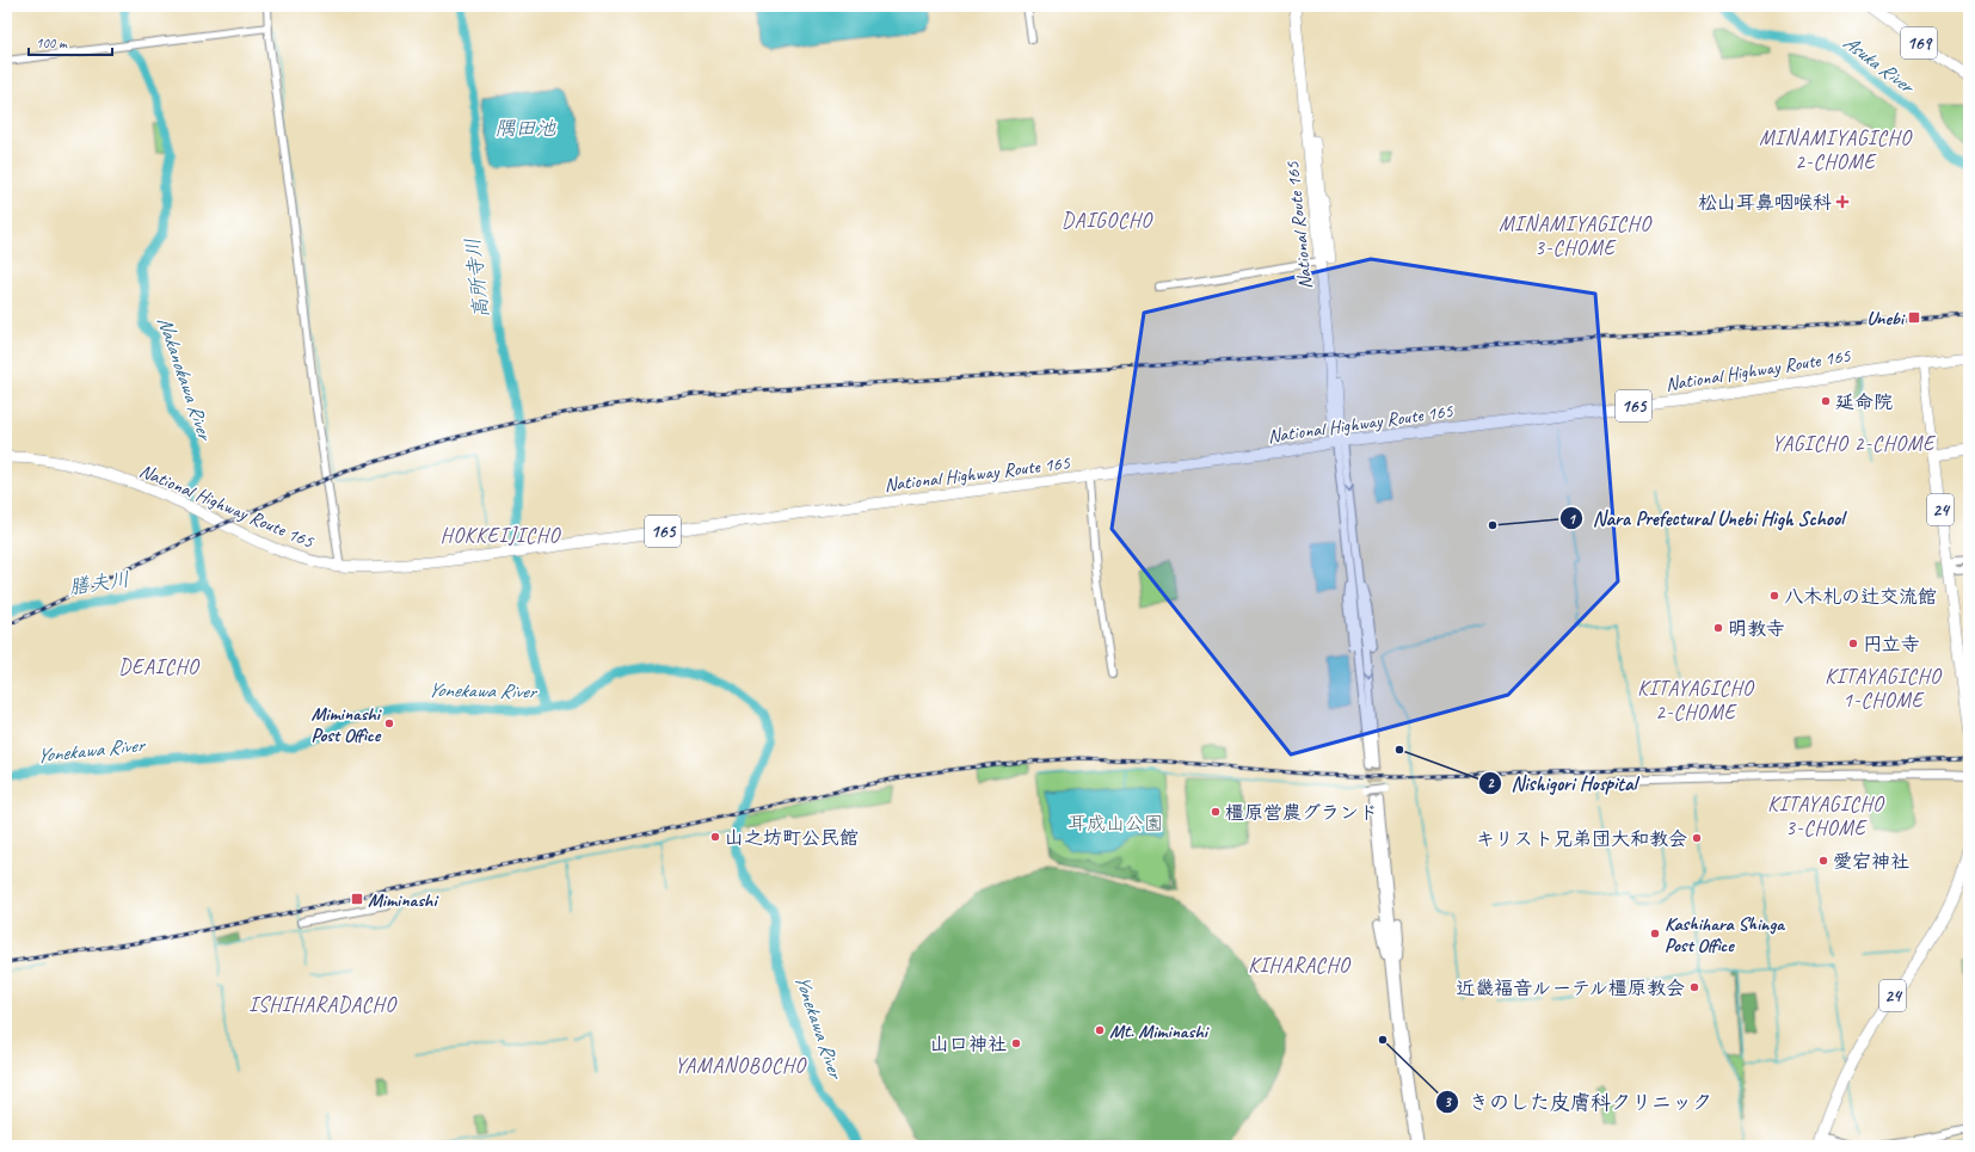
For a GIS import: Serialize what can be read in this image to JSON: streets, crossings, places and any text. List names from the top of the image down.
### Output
{
  "streets": {
    "highway": [
      "169",
      "National Route 165",
      "National Highway Route 165",
      "165",
      "24"
    ]
  },
  "crossings": [
    ["National Route 165", "National Highway Route 165"]
  ],
  "districts": [
    "MINAMIYAGICHO 2-CHOME",
    "DAIGOCHO",
    "MINAMIYAGICHO 3-CHOME",
    "YAGICHO 2-CHOME",
    "HOKKEIJICHO",
    "DEAICHO",
    "KITAYAGICHO 1-CHOME",
    "KITAYAGICHO 2-CHOME",
    "KITAYAGICHO 3-CHOME",
    "KIHARACHO",
    "ISHIHARADACHO",
    "YAMANOBOCHO"
  ],
  "water": [
    "Asuka River",
    "隅田池",
    "高所寺川",
    "Nakanokawa River",
    "膳夫川",
    "Yonekawa River"
  ],
  "parks": ["耳成山公園"],
  "places": {
    "health": ["松山耳鼻咽喉科"],
    "transit": ["Unebi", "Miminashi"],
    "other": [
      "延命院",
      "Nara Prefectural Unebi High School",
      "八木札の辻交流館",
      "明教寺",
      "円立寺",
      "Miminashi Post Office",
      "Nishigori Hospital",
      "橿原営農グランド",
      "山之坊町公民館",
      "キリスト兄弟団大和教会",
      "愛宕神社",
      "Kashihara Shinga Post Office",
      "近畿福音ルーテル橿原教会",
      "Mt. Miminashi",
      "きのした皮膚科クリニック",
      "山口神社"
    ]
  },
  "scale_bar": "100 m"
}
